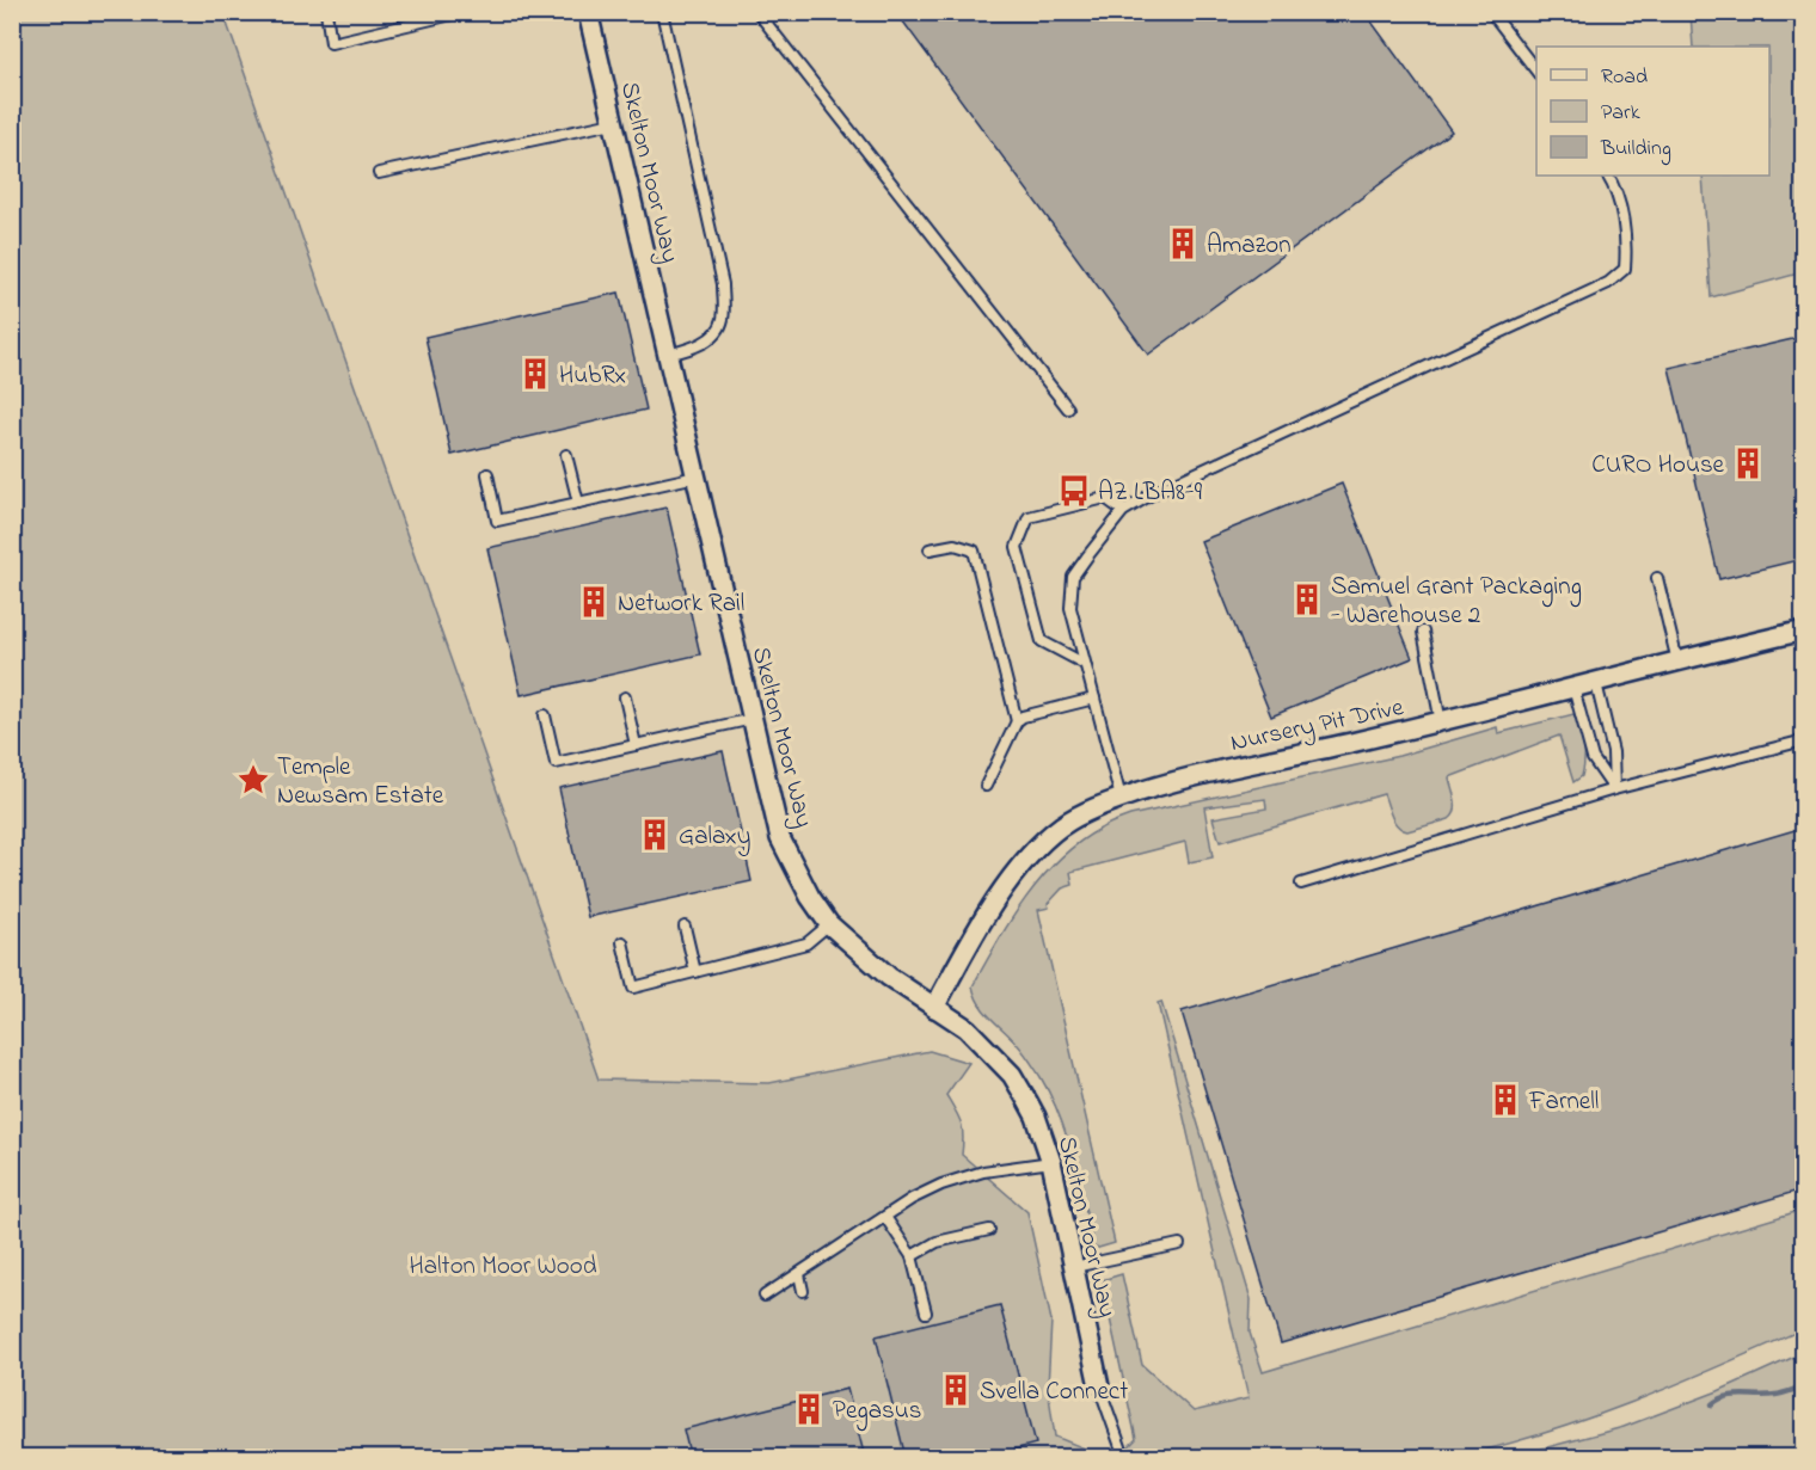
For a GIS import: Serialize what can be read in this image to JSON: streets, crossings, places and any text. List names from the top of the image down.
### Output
{
  "streets": {
    "street": ["Skelton Moor Way", "Nursery Pit Drive"]
  },
  "crossings": [
    ["Skelton Moor Way", "Nursery Pit Drive"]
  ],
  "parks": ["Halton Moor Wood"],
  "places": {
    "building": [
      "Amazon",
      "HubRx",
      "CURO House",
      "Samuel Grant Packaging - Warehouse 2",
      "Network Rail",
      "Galaxy",
      "Farnell",
      "Svella Connect",
      "Pegasus"
    ],
    "bus stop": ["AZ LBA8-9"],
    "place": ["Temple Newsam Estate"]
  },
  "legend": ["Road", "Park", "Building"]
}
